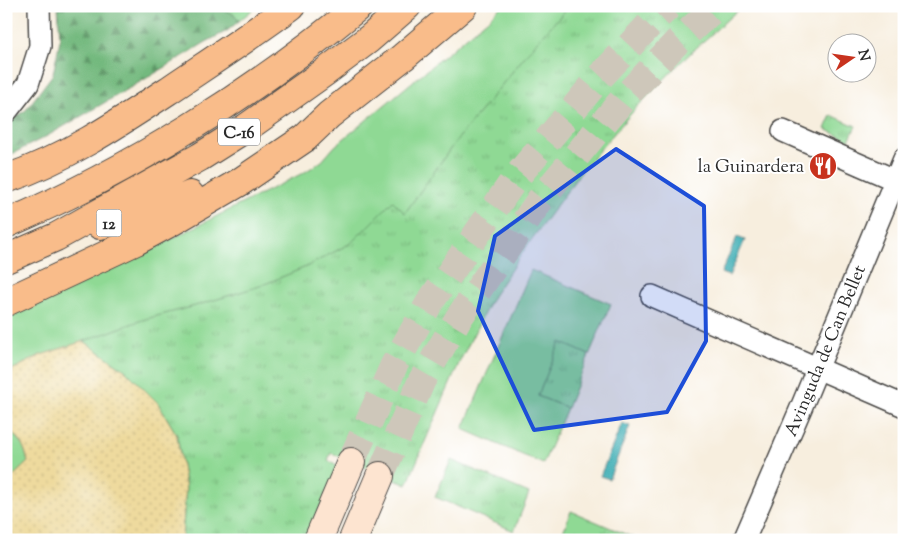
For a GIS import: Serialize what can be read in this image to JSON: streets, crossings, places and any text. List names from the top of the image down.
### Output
{
  "streets": {
    "highway": ["C-16", "12"],
    "street": ["Avinguda de Can Bellet"]
  },
  "crossings": [
    ["C-16", "12"]
  ],
  "places": {
    "restaurant": ["la Guinardera"]
  },
  "north": "right"
}
